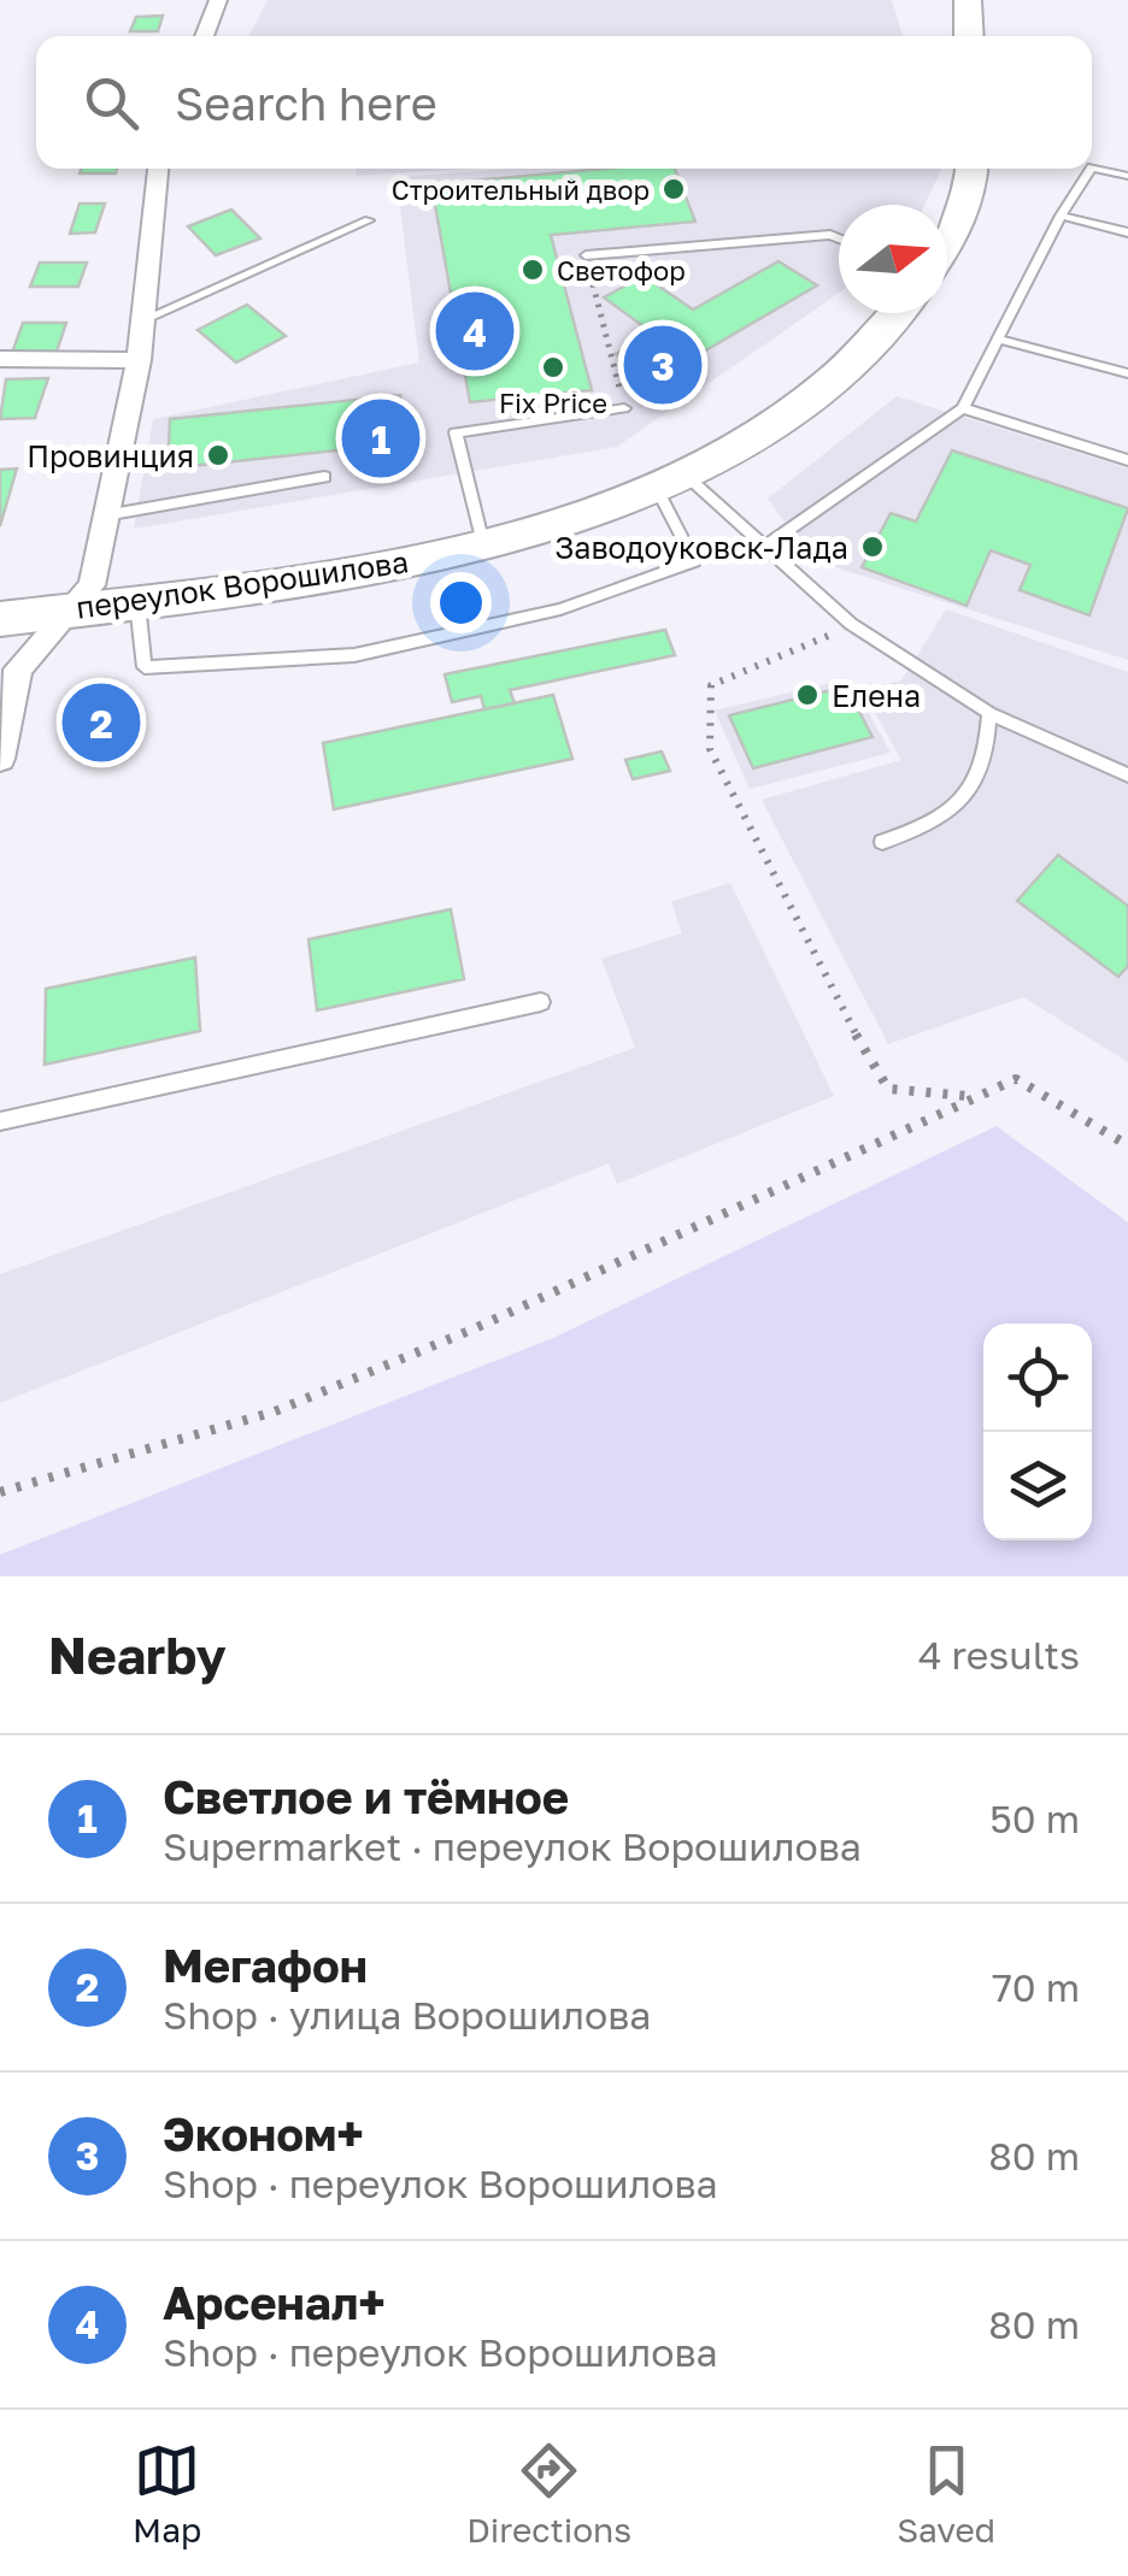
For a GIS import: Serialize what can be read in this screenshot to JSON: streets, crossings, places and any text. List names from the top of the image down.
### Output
{
  "streets": {
    "main road": ["переулок Ворошилова"]
  },
  "places": [
    "Строительный двор",
    "Светофор",
    "Fix Price",
    "Провинция",
    "Заводоуковск-Лада",
    "Елена"
  ],
  "north": "right",
  "page": {
    "search": "Search here",
    "pins": [
      "4",
      "3",
      "1",
      "2"
    ],
    "heading": ["Nearby", "4 results"],
    "list": [
      {
        "mark": "1",
        "name": "Светлое и тёмное",
        "note": "Supermarket · переулок Ворошилова",
        "value": "50 m"
      },
      {
        "mark": "2",
        "name": "Мегафон",
        "note": "Shop · улица Ворошилова",
        "value": "70 m"
      },
      {
        "mark": "3",
        "name": "Эконом+",
        "note": "Shop · переулок Ворошилова",
        "value": "80 m"
      },
      {
        "mark": "4",
        "name": "Арсенал+",
        "note": "Shop · переулок Ворошилова",
        "value": "80 m"
      }
    ],
    "nav": ["Map", "Directions", "Saved"]
  }
}
